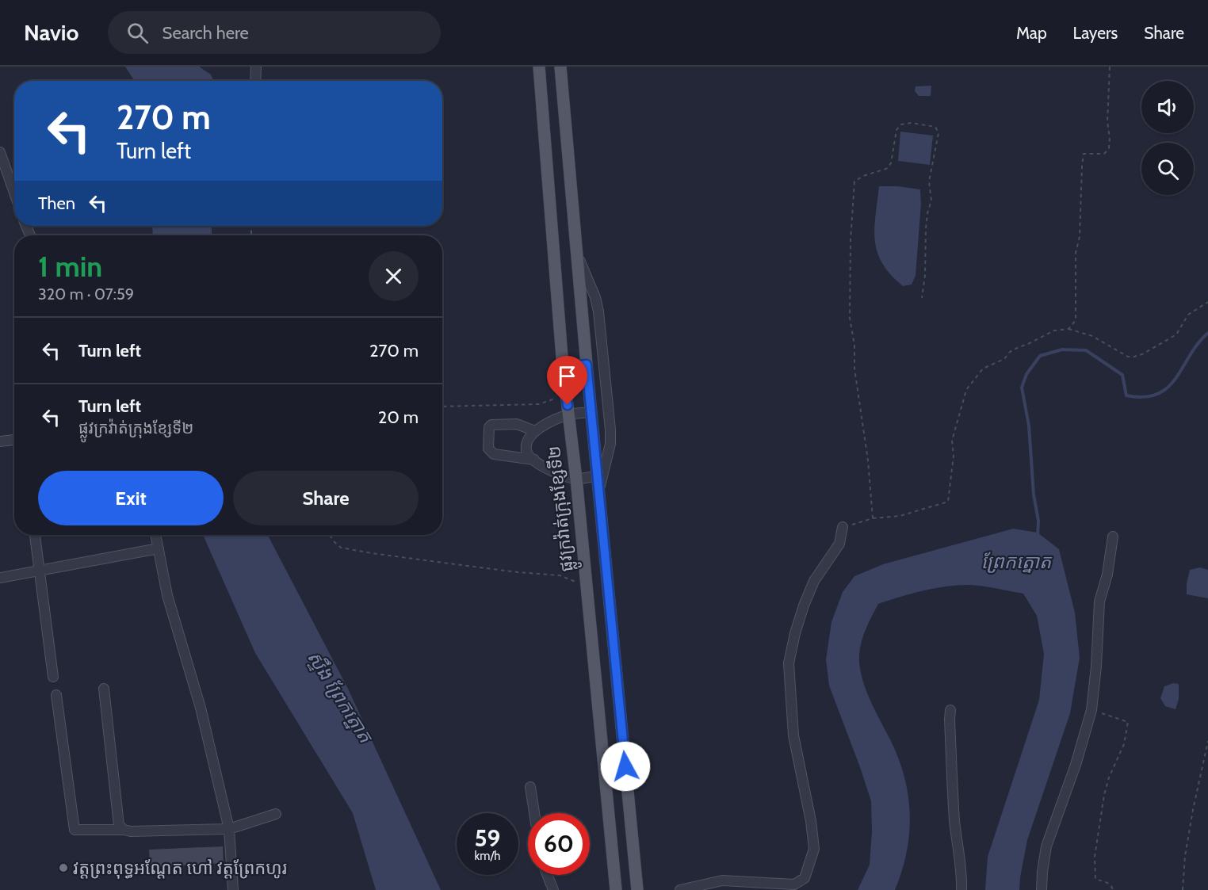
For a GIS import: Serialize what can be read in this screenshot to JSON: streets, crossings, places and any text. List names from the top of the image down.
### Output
{
  "streets": {
    "main road": ["ផ្លូវក្រវ៉ាត់ក្រុងខ្សែទី២"]
  },
  "water": ["ព្រែកត្នោត", "ស្ទឹង ព្រែកត្នោត"],
  "places": ["វត្តព្រះពុទ្ធអណ្តែត ហៅ វត្តព្រែកហូរ"],
  "page": {
    "header": "Navio",
    "search": "Search here",
    "nav": ["Map", "Layers", "Share"],
    "turn": ["270 m", "Turn left"],
    "then": "Then",
    "heading": ["1 min", "320 m · 07:59"],
    "list": [
      {
        "name": "Turn left",
        "value": "270 m"
      },
      {
        "name": "Turn left",
        "note": "ផ្លូវក្រវ៉ាត់ក្រុងខ្សែទី២",
        "value": "20 m"
      }
    ],
    "buttons": ["Exit", "Share"],
    "speed": "59 km/h",
    "limit": "60"
  }
}
